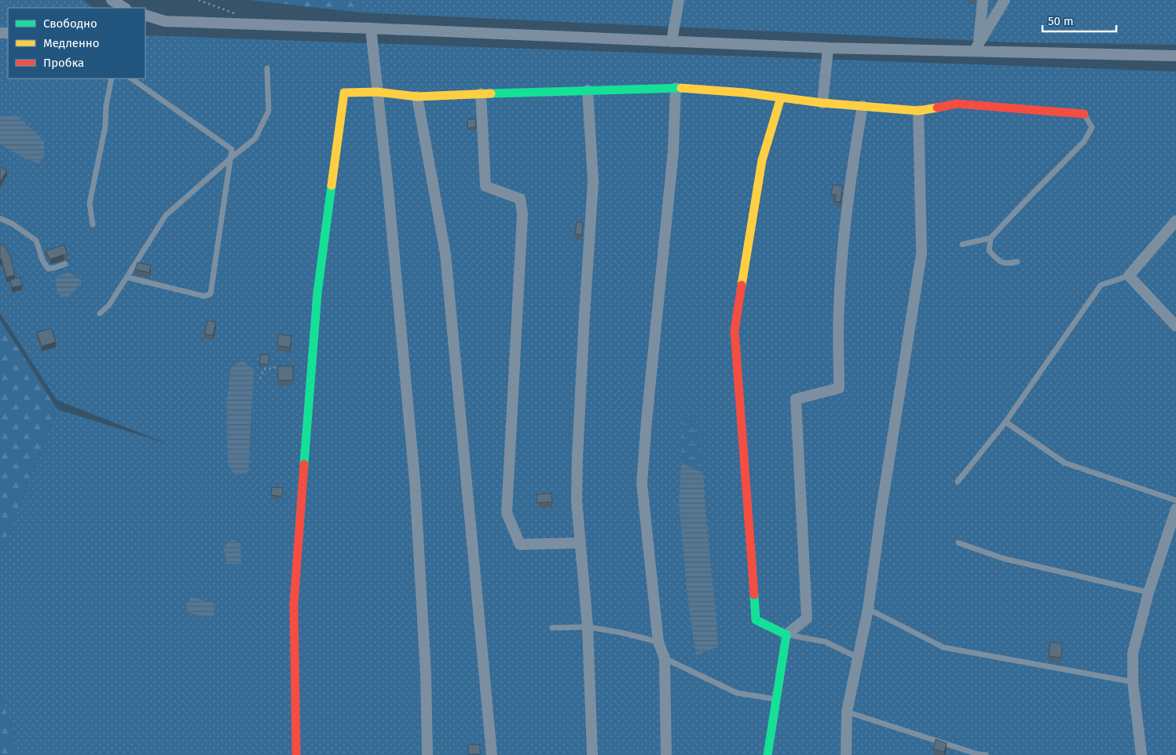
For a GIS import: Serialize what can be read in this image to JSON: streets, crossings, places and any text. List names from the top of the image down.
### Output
{
  "legend": ["Свободно", "Медленно", "Пробка"],
  "scale_bar": "50 m"
}
